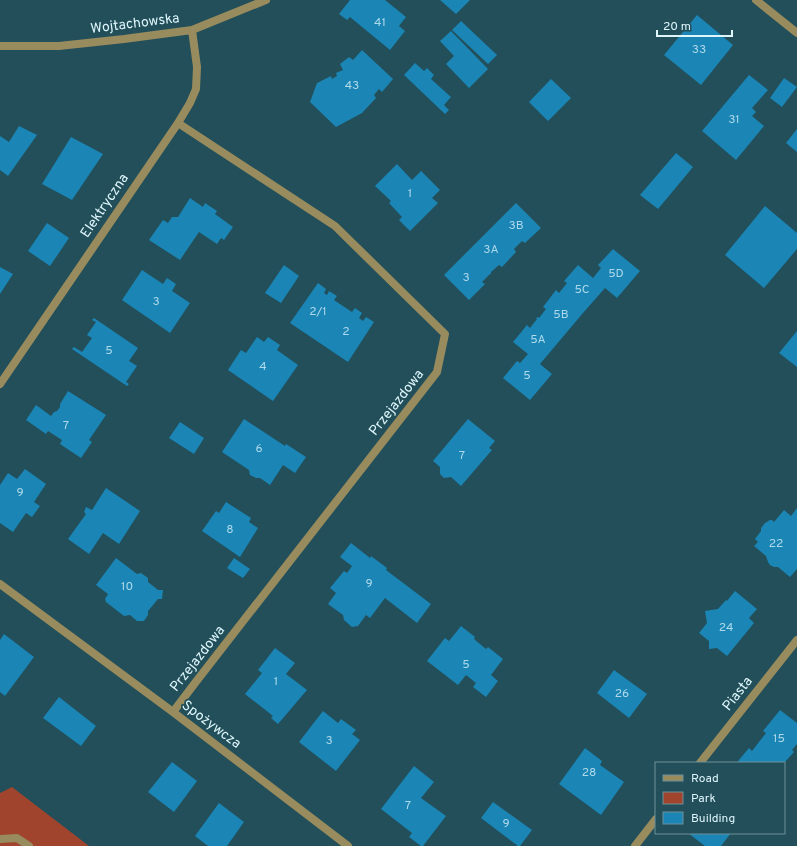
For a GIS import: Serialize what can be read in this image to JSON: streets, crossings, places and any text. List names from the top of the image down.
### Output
{
  "streets": {
    "street": [
      "Wojtachowska",
      "Elektryczna",
      "Przejazdowa",
      "Piasta",
      "Spożywcza"
    ]
  },
  "crossings": [
    ["Wojtachowska", "Elektryczna"],
    ["Elektryczna", "Przejazdowa"],
    ["Przejazdowa", "Spożywcza"]
  ],
  "house_numbers": [
    "41",
    "33",
    "43",
    "31",
    "1",
    "3B",
    "3A",
    "5D",
    "3",
    "5C",
    "3",
    "2/1",
    "5B",
    "2",
    "5A",
    "5",
    "4",
    "5",
    "7",
    "6",
    "7",
    "9",
    "8",
    "22",
    "9",
    "10",
    "24",
    "5",
    "1",
    "26",
    "15",
    "3",
    "28",
    "7",
    "9"
  ],
  "legend": ["Road", "Park", "Building"],
  "scale_bar": "20 m"
}
